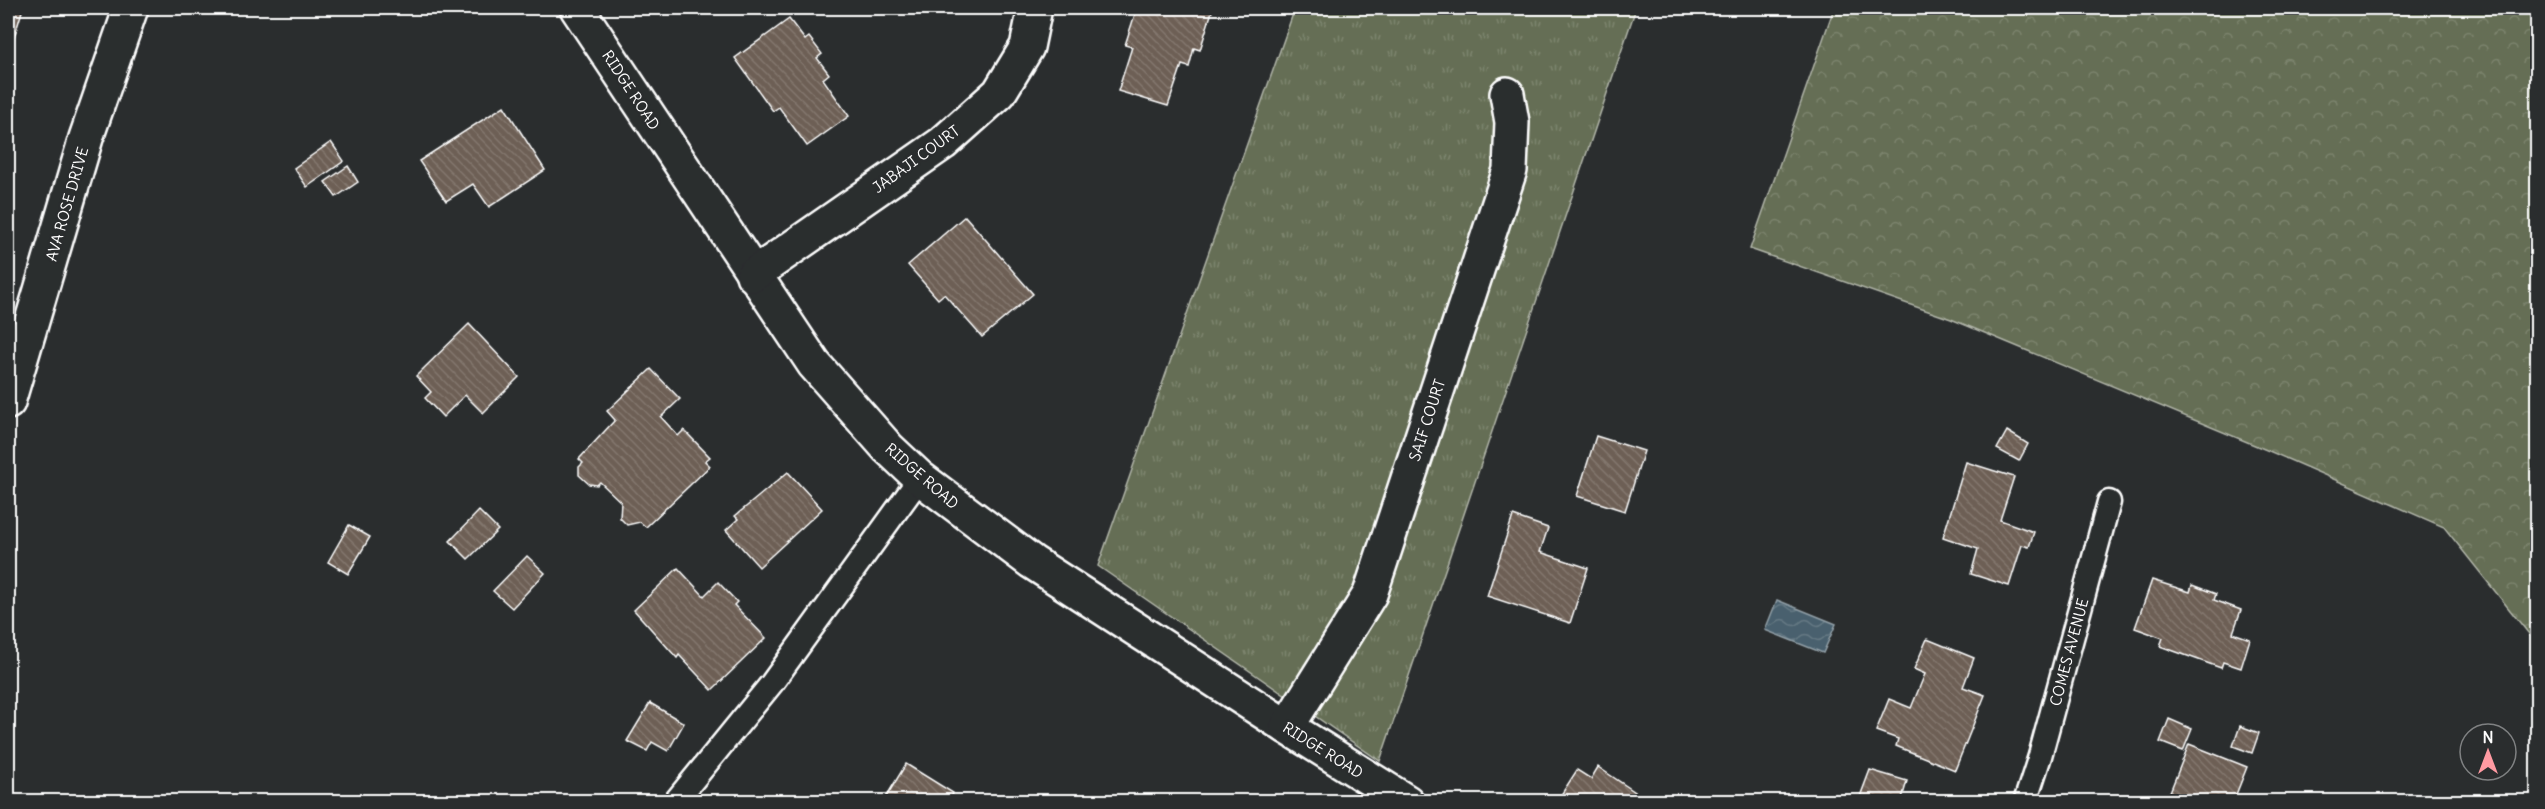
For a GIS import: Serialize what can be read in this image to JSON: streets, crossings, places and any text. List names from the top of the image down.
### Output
{
  "streets": {
    "street": [
      "RIDGE ROAD",
      "JABAJI COURT",
      "AVA ROSE DRIVE",
      "SAIF COURT"
    ],
    "lane": ["COMES AVENUE"]
  },
  "crossings": [
    ["RIDGE ROAD", "JABAJI COURT"],
    ["RIDGE ROAD", "SAIF COURT"]
  ],
  "north": "top"
}
